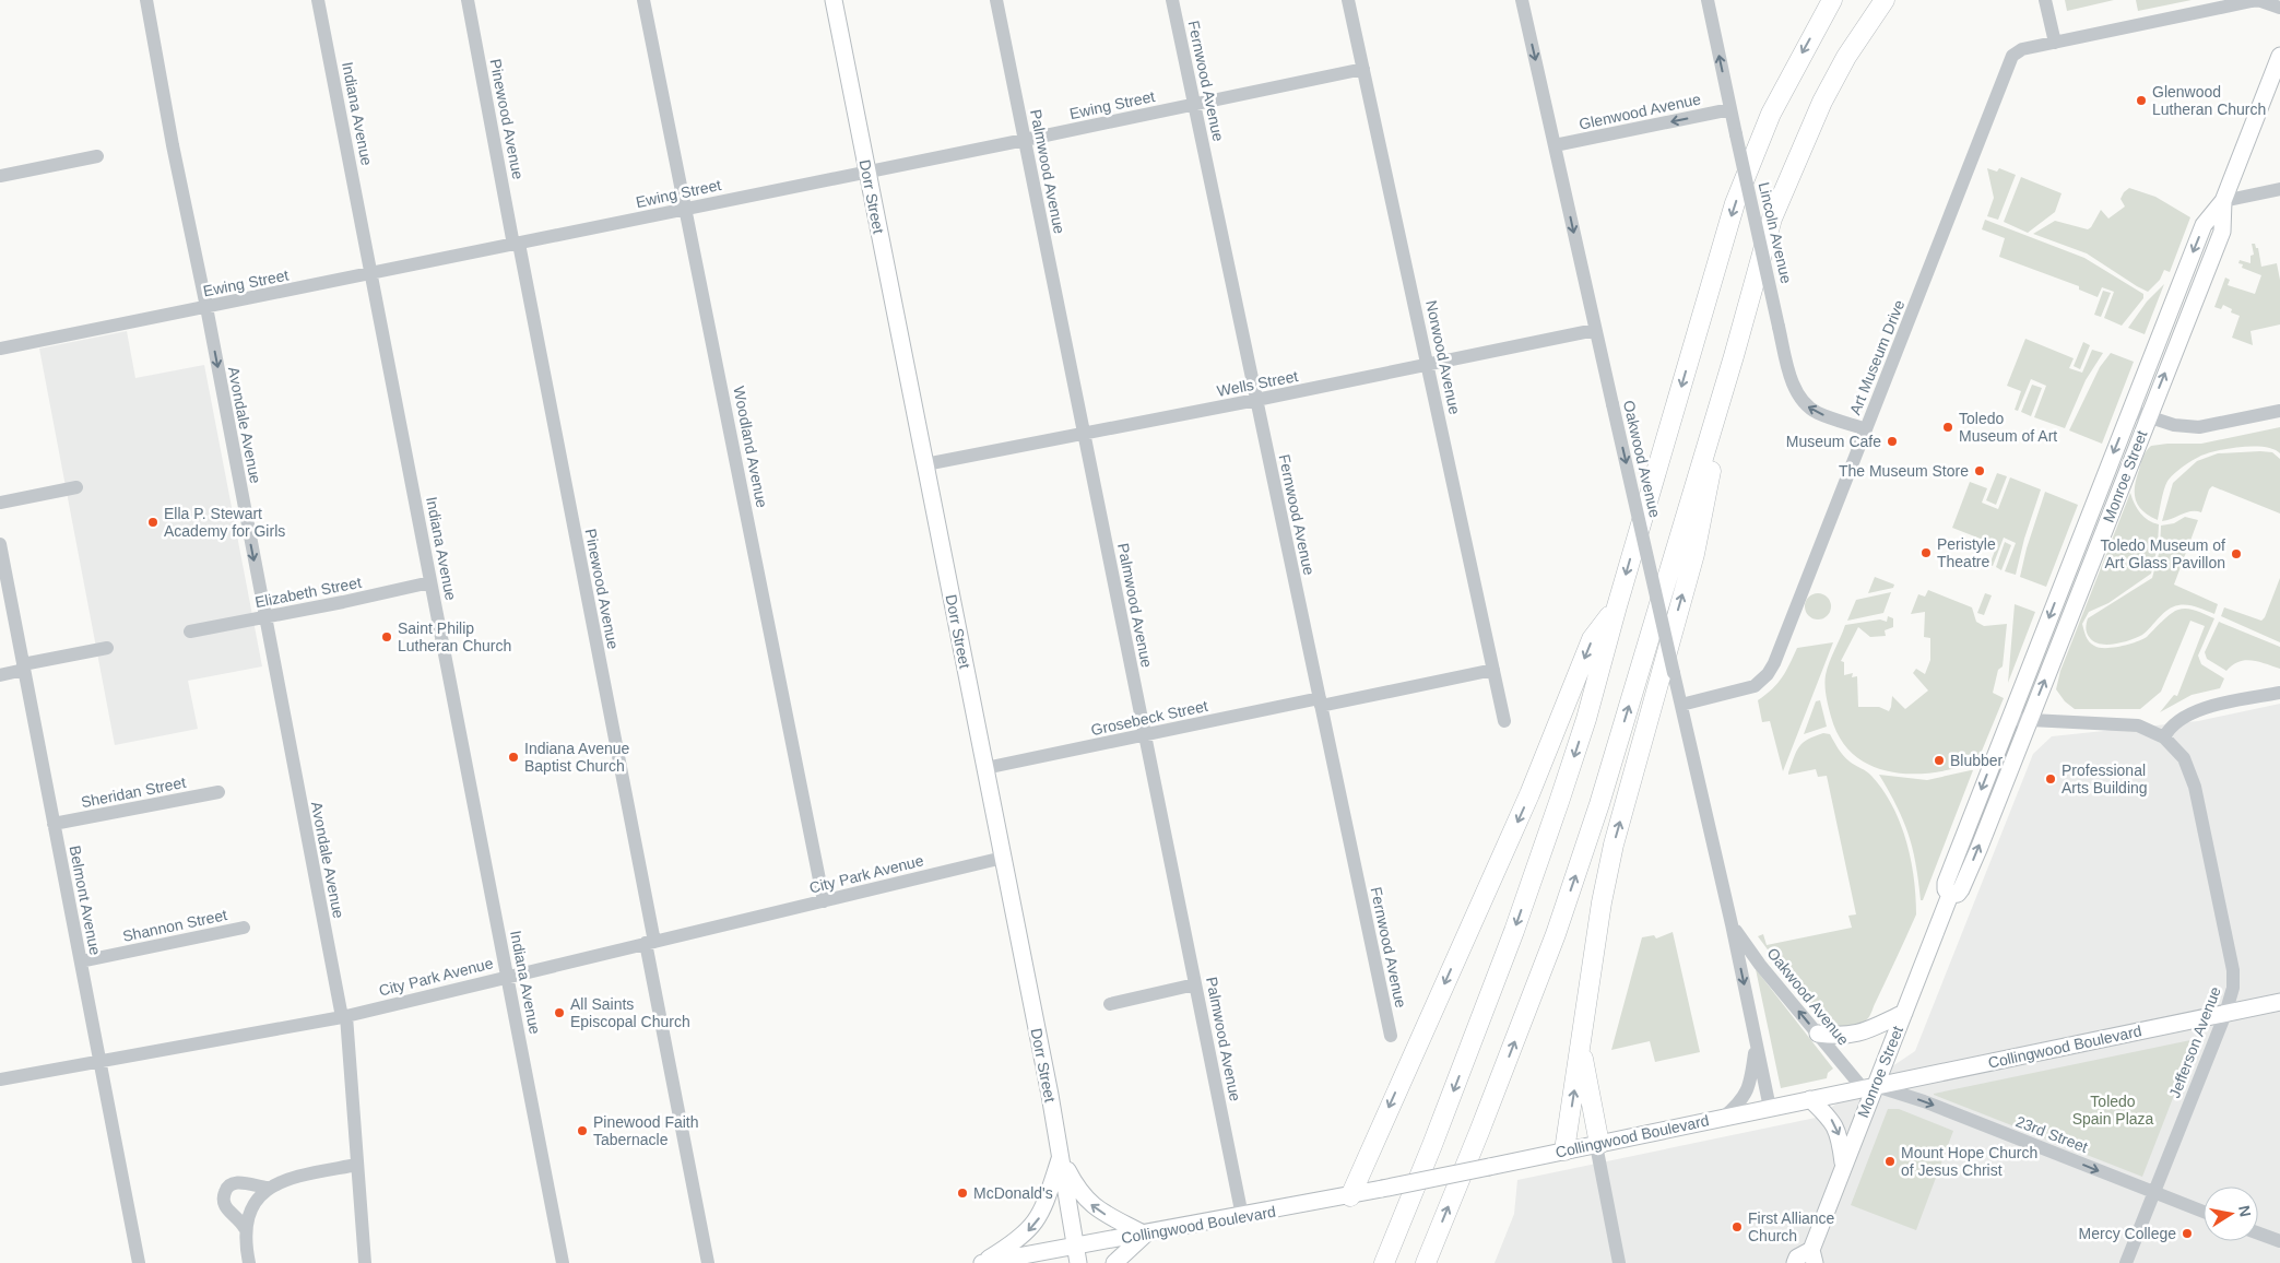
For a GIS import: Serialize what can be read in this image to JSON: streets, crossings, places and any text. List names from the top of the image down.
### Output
{
  "streets": {
    "main road": ["Dorr Street", "Monroe Street", "Collingwood Boulevard"],
    "street": [
      "Fernwood Avenue",
      "Ewing Street",
      "Glenwood Avenue",
      "Indiana Avenue",
      "Pinewood Avenue",
      "Palmwood Avenue",
      "Lincoln Avenue",
      "Norwood Avenue",
      "Art Museum Drive",
      "Wells Street",
      "Avondale Avenue",
      "Woodland Avenue",
      "Oakwood Avenue",
      "Elizabeth Street",
      "Grosebeck Street",
      "Sheridan Street",
      "City Park Avenue",
      "Belmont Avenue",
      "Shannon Street",
      "Jefferson Avenue",
      "23rd Street"
    ]
  },
  "crossings": [
    ["Fernwood Avenue", "Ewing Street"],
    ["Fernwood Avenue", "Wells Street"],
    ["Fernwood Avenue", "Grosebeck Street"],
    ["Ewing Street", "Indiana Avenue"],
    ["Ewing Street", "Pinewood Avenue"],
    ["Ewing Street", "Palmwood Avenue"],
    ["Ewing Street", "Dorr Street"],
    ["Ewing Street", "Norwood Avenue"],
    ["Ewing Street", "Avondale Avenue"],
    ["Ewing Street", "Woodland Avenue"],
    ["Glenwood Avenue", "Lincoln Avenue"],
    ["Glenwood Avenue", "Oakwood Avenue"],
    ["Indiana Avenue", "Elizabeth Street"],
    ["Indiana Avenue", "City Park Avenue"],
    ["Pinewood Avenue", "City Park Avenue"],
    ["Palmwood Avenue", "Wells Street"],
    ["Palmwood Avenue", "Grosebeck Street"],
    ["Palmwood Avenue", "Collingwood Boulevard"],
    ["Dorr Street", "Wells Street"],
    ["Dorr Street", "Grosebeck Street"],
    ["Dorr Street", "City Park Avenue"],
    ["Dorr Street", "Collingwood Boulevard"],
    ["Lincoln Avenue", "Art Museum Drive"],
    ["Norwood Avenue", "Wells Street"],
    ["Norwood Avenue", "Grosebeck Street"],
    ["Art Museum Drive", "Oakwood Avenue"],
    ["Wells Street", "Oakwood Avenue"],
    ["Avondale Avenue", "Elizabeth Street"],
    ["Avondale Avenue", "City Park Avenue"],
    ["Woodland Avenue", "City Park Avenue"],
    ["Oakwood Avenue", "Monroe Street"],
    ["Oakwood Avenue", "Collingwood Boulevard"],
    ["Oakwood Avenue", "23rd Street"],
    ["Monroe Street", "Collingwood Boulevard"],
    ["Monroe Street", "23rd Street"],
    ["Sheridan Street", "Belmont Avenue"],
    ["City Park Avenue", "Belmont Avenue"],
    ["Belmont Avenue", "Shannon Street"],
    ["Jefferson Avenue", "Collingwood Boulevard"],
    ["Jefferson Avenue", "23rd Street"],
    ["Collingwood Boulevard", "23rd Street"]
  ],
  "one_way": ["Glenwood Avenue", "Lincoln Avenue", "23rd Street"],
  "parks": ["Toledo Spain Plaza"],
  "places": [
    "Glenwood Lutheran Church",
    "Toledo Museum of Art",
    "Museum Cafe",
    "The Museum Store",
    "Ella P. Stewart Academy for Girls",
    "Peristyle Theatre",
    "Toledo Museum of Art Glass Pavillon",
    "Saint Philip Lutheran Church",
    "Indiana Avenue Baptist Church",
    "Blubber",
    "Professional Arts Building",
    "All Saints Episcopal Church",
    "Pinewood Faith Tabernacle",
    "Mount Hope Church of Jesus Christ",
    "McDonald's",
    "First Alliance Church",
    "Mercy College"
  ],
  "north": "right"
}
